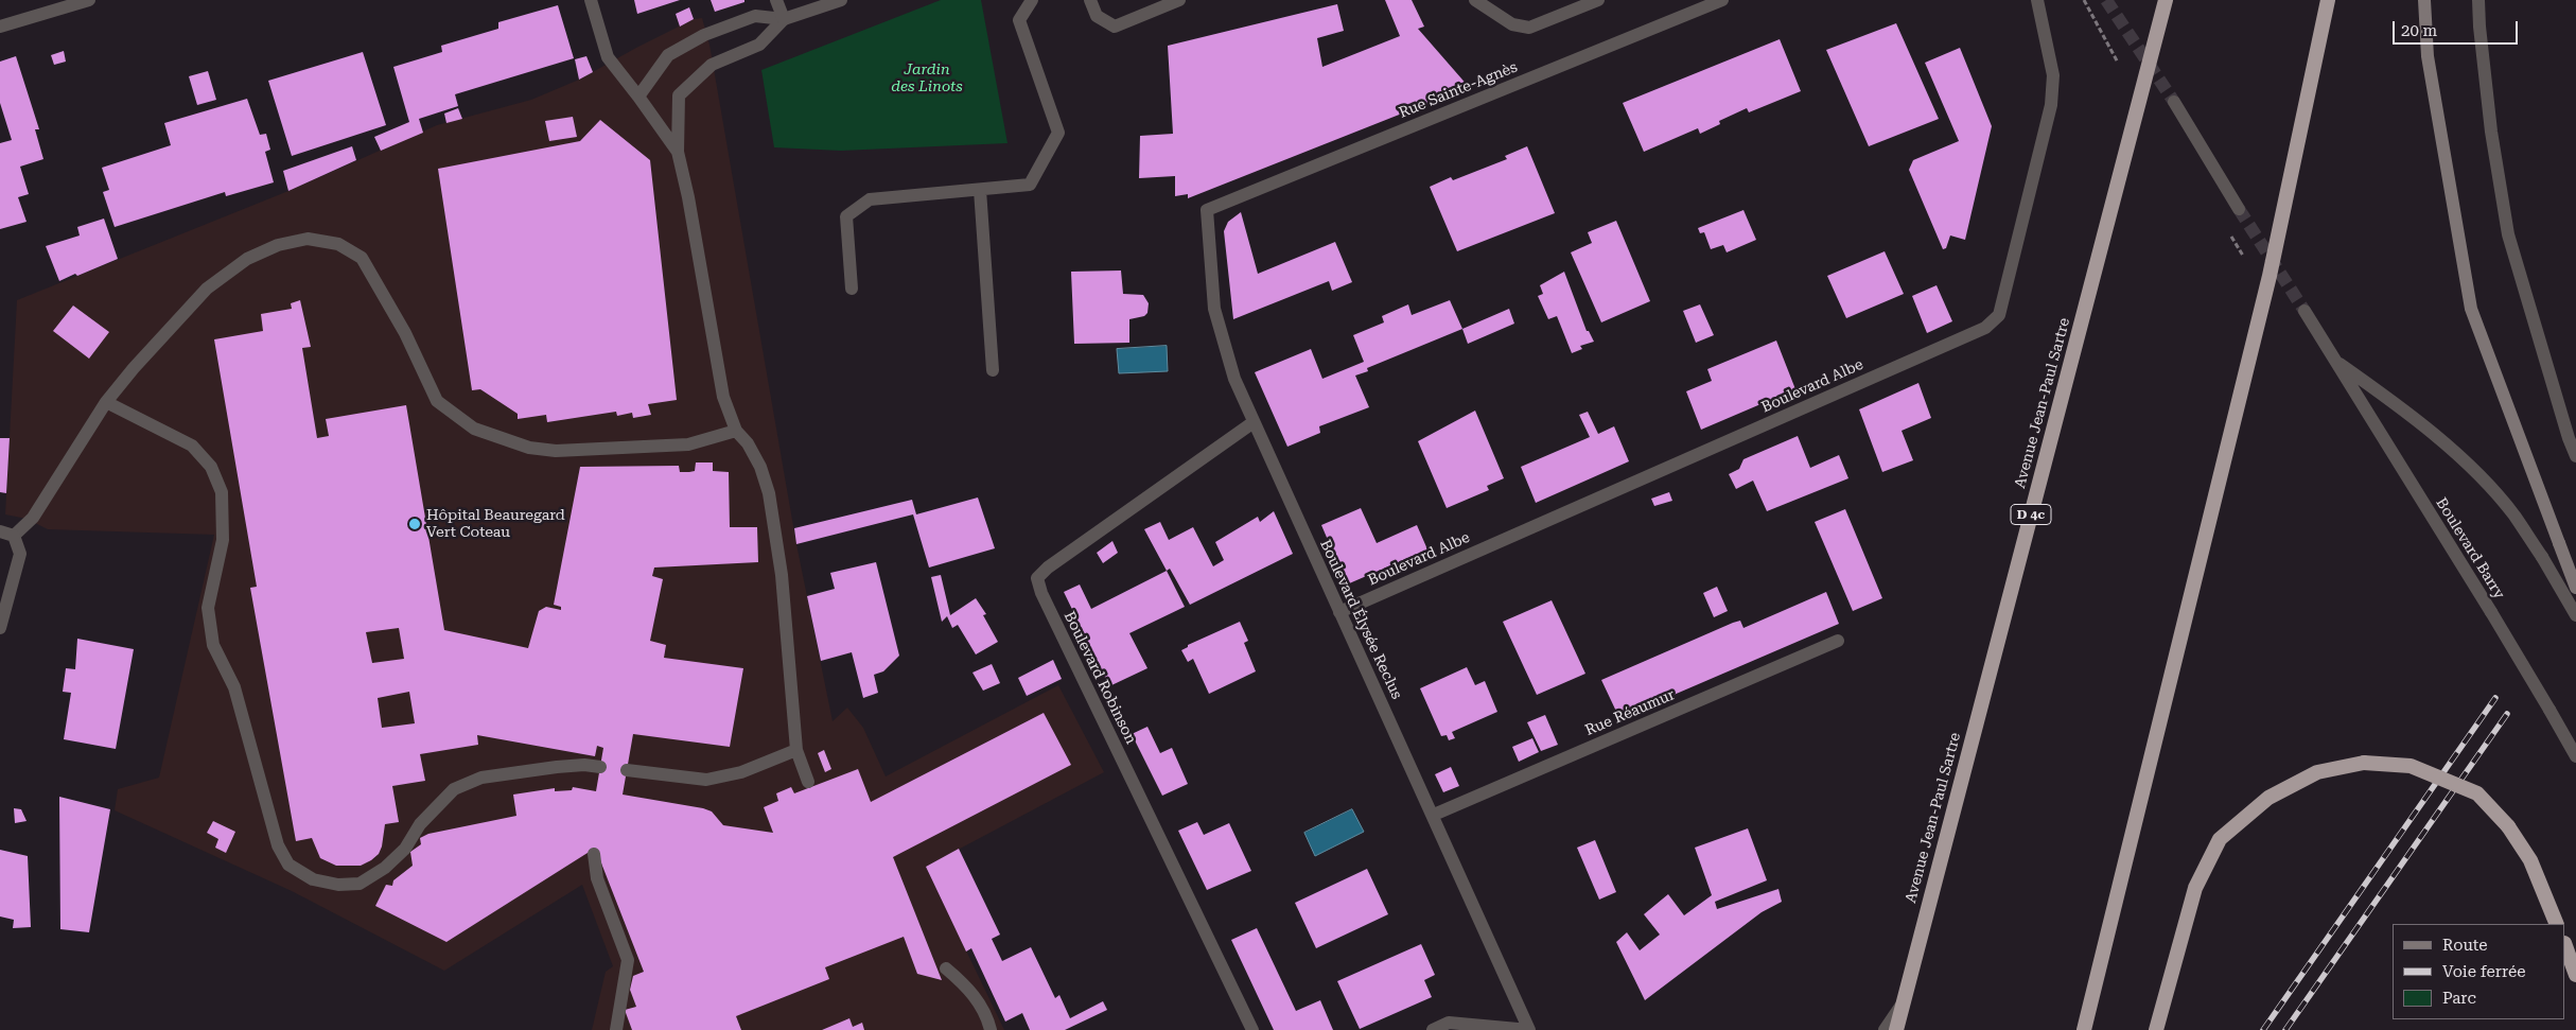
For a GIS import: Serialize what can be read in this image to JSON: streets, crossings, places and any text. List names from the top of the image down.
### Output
{
  "streets": {
    "highway": ["Avenue Jean-Paul Sartre", "D 4c"],
    "street": [
      "Rue Sainte-Agnès",
      "Boulevard Albe",
      "Boulevard Barry",
      "Boulevard Élysée Reclus",
      "Boulevard Robinson",
      "Rue Réaumur"
    ]
  },
  "crossings": [
    ["Rue Sainte-Agnès", "Boulevard Élysée Reclus"],
    ["Boulevard Albe", "Boulevard Élysée Reclus"],
    ["Boulevard Élysée Reclus", "Boulevard Robinson"],
    ["Boulevard Élysée Reclus", "Rue Réaumur"]
  ],
  "parks": ["Jardin des Linots"],
  "places": ["Hôpital Beauregard Vert Coteau"],
  "legend": ["Route", "Voie ferrée", "Parc"],
  "scale_bar": "20 m"
}
